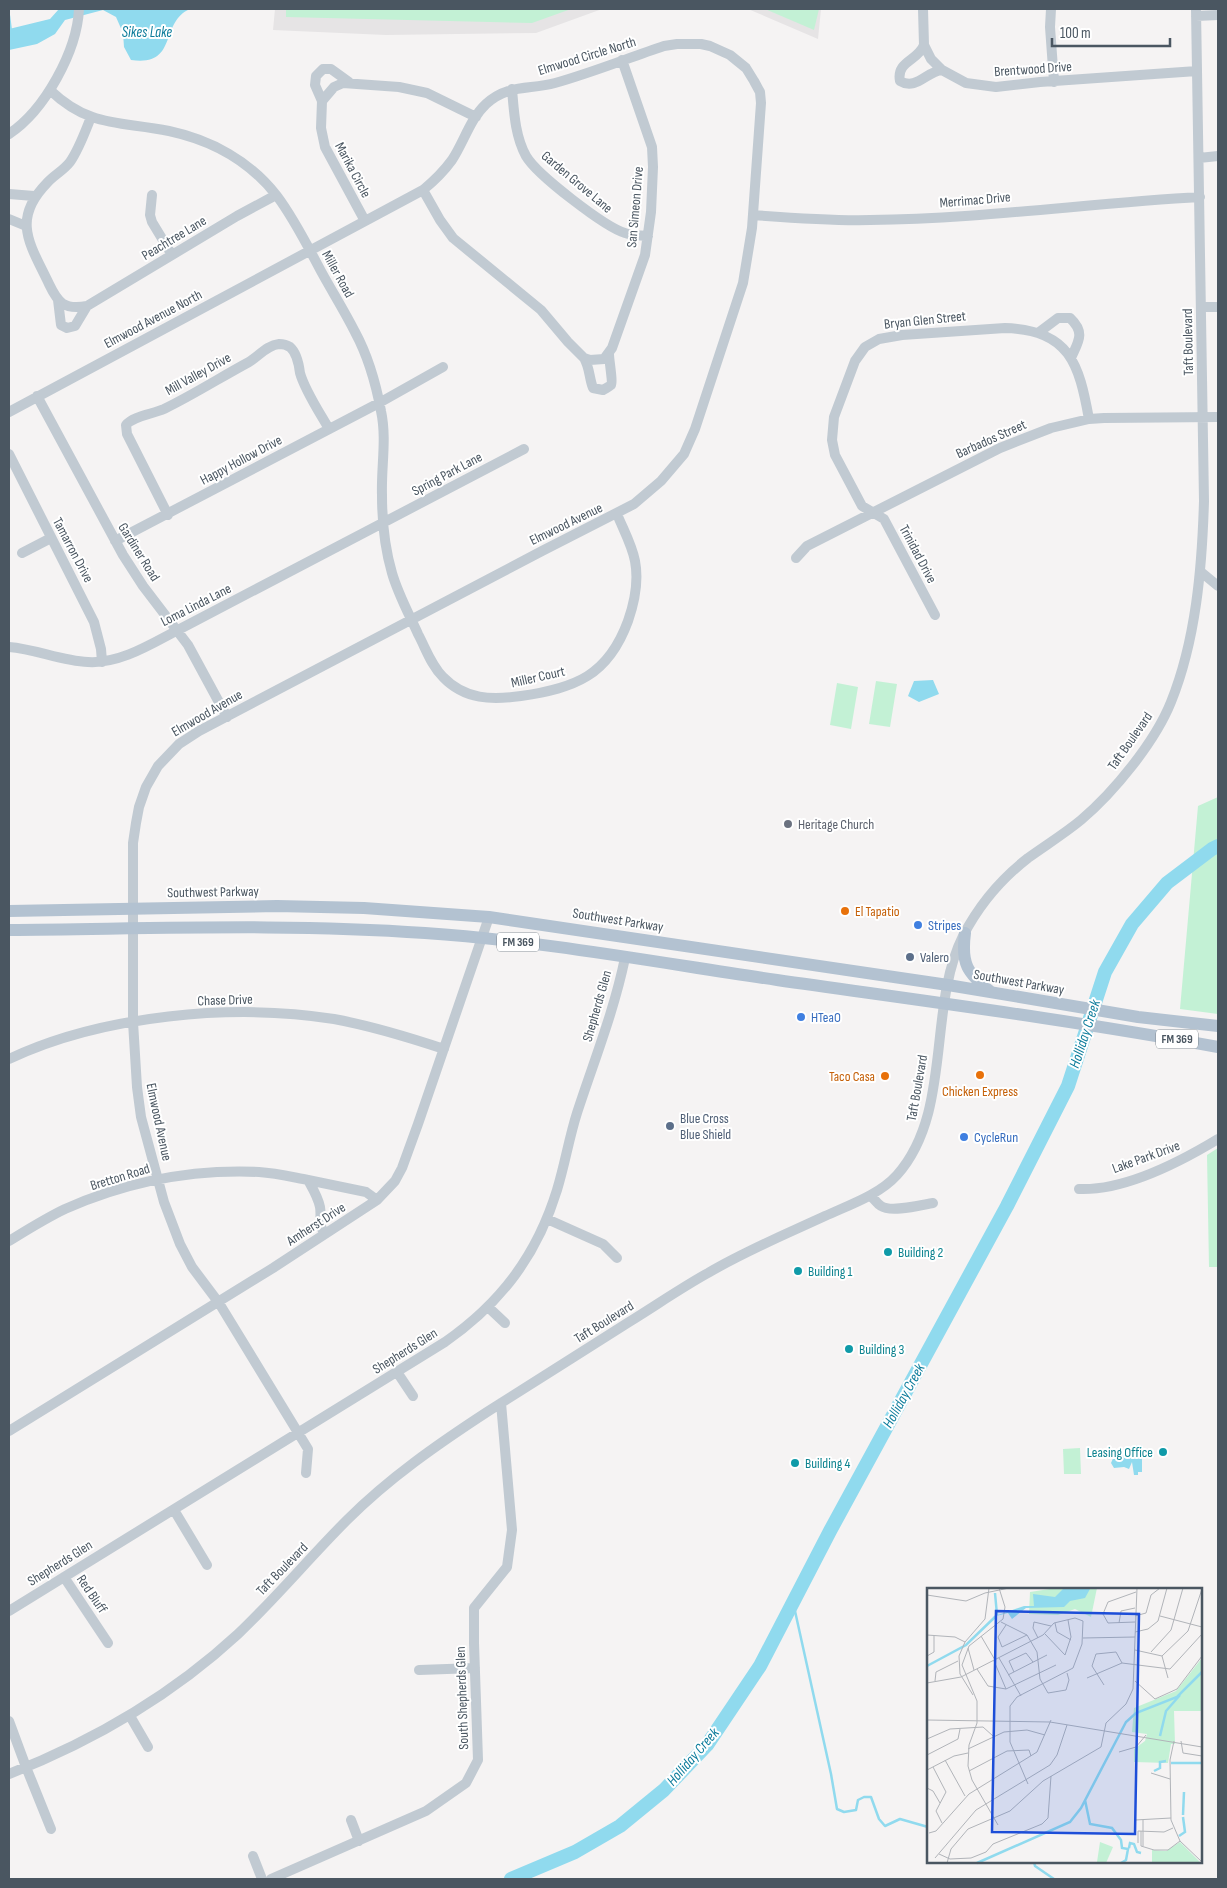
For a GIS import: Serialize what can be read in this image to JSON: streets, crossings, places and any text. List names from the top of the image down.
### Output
{
  "streets": {
    "main road": ["Southwest Parkway", "FM 369"],
    "street": [
      "Elmwood Circle North",
      "Brentwood Drive",
      "Marika Circle",
      "Garden Grove Lane",
      "Merrimac Drive",
      "San Simeon Drive",
      "Peachtree Lane",
      "Miller Road",
      "Elmwood Avenue North",
      "Bryan Glen Street",
      "Taft Boulevard",
      "Mill Valley Drive",
      "Barbados Street",
      "Happy Hollow Drive",
      "Spring Park Lane",
      "Elmwood Avenue",
      "Tamarron Drive",
      "Gardiner Road",
      "Trinidad Drive",
      "Loma Linda Lane",
      "Miller Court",
      "Chase Drive",
      "Shepherds Glen",
      "Lake Park Drive",
      "Bretton Road",
      "Amherst Drive",
      "Red Bluff",
      "South Shepherds Glen"
    ]
  },
  "crossings": [
    ["Elmwood Circle North", "Marika Circle"],
    ["Elmwood Circle North", "Garden Grove Lane"],
    ["Elmwood Circle North", "Merrimac Drive"],
    ["Elmwood Circle North", "San Simeon Drive"],
    ["Elmwood Circle North", "Miller Road"],
    ["Elmwood Circle North", "Elmwood Avenue North"],
    ["Elmwood Circle North", "Elmwood Avenue"],
    ["Brentwood Drive", "Taft Boulevard"],
    ["Garden Grove Lane", "San Simeon Drive"],
    ["Merrimac Drive", "Taft Boulevard"],
    ["Merrimac Drive", "Elmwood Avenue"],
    ["Peachtree Lane", "Miller Road"],
    ["Miller Road", "Elmwood Avenue North"],
    ["Miller Road", "Happy Hollow Drive"],
    ["Miller Road", "Spring Park Lane"],
    ["Miller Road", "Elmwood Avenue"],
    ["Miller Road", "Loma Linda Lane"],
    ["Miller Road", "Miller Court"],
    ["Elmwood Avenue North", "Gardiner Road"],
    ["Bryan Glen Street", "Barbados Street"],
    ["Bryan Glen Street", "Trinidad Drive"],
    ["Taft Boulevard", "Barbados Street"],
    ["Taft Boulevard", "Southwest Parkway"],
    ["Taft Boulevard", "FM 369"],
    ["Taft Boulevard", "South Shepherds Glen"],
    ["Mill Valley Drive", "Happy Hollow Drive"],
    ["Barbados Street", "Trinidad Drive"],
    ["Happy Hollow Drive", "Gardiner Road"],
    ["Spring Park Lane", "Loma Linda Lane"],
    ["Elmwood Avenue", "Gardiner Road"],
    ["Elmwood Avenue", "Miller Court"],
    ["Elmwood Avenue", "Southwest Parkway"],
    ["Elmwood Avenue", "FM 369"],
    ["Elmwood Avenue", "Chase Drive"],
    ["Elmwood Avenue", "Shepherds Glen"],
    ["Elmwood Avenue", "Bretton Road"],
    ["Elmwood Avenue", "Amherst Drive"],
    ["Tamarron Drive", "Loma Linda Lane"],
    ["Gardiner Road", "Loma Linda Lane"],
    ["Southwest Parkway", "Amherst Drive"],
    ["FM 369", "Shepherds Glen"],
    ["FM 369", "Amherst Drive"],
    ["Chase Drive", "Amherst Drive"],
    ["Shepherds Glen", "Red Bluff"],
    ["Bretton Road", "Amherst Drive"]
  ],
  "water": ["Sikes Lake", "Holliday Creek"],
  "places": [
    "Heritage Church",
    "El Tapatio",
    "Stripes",
    "Valero",
    "HTeaO",
    "Chicken Express",
    "Taco Casa",
    "Blue Cross Blue Shield",
    "CycleRun",
    "Building 2",
    "Building 1",
    "Building 3",
    "Leasing Office",
    "Building 4"
  ],
  "scale_bar": "100 m"
}
